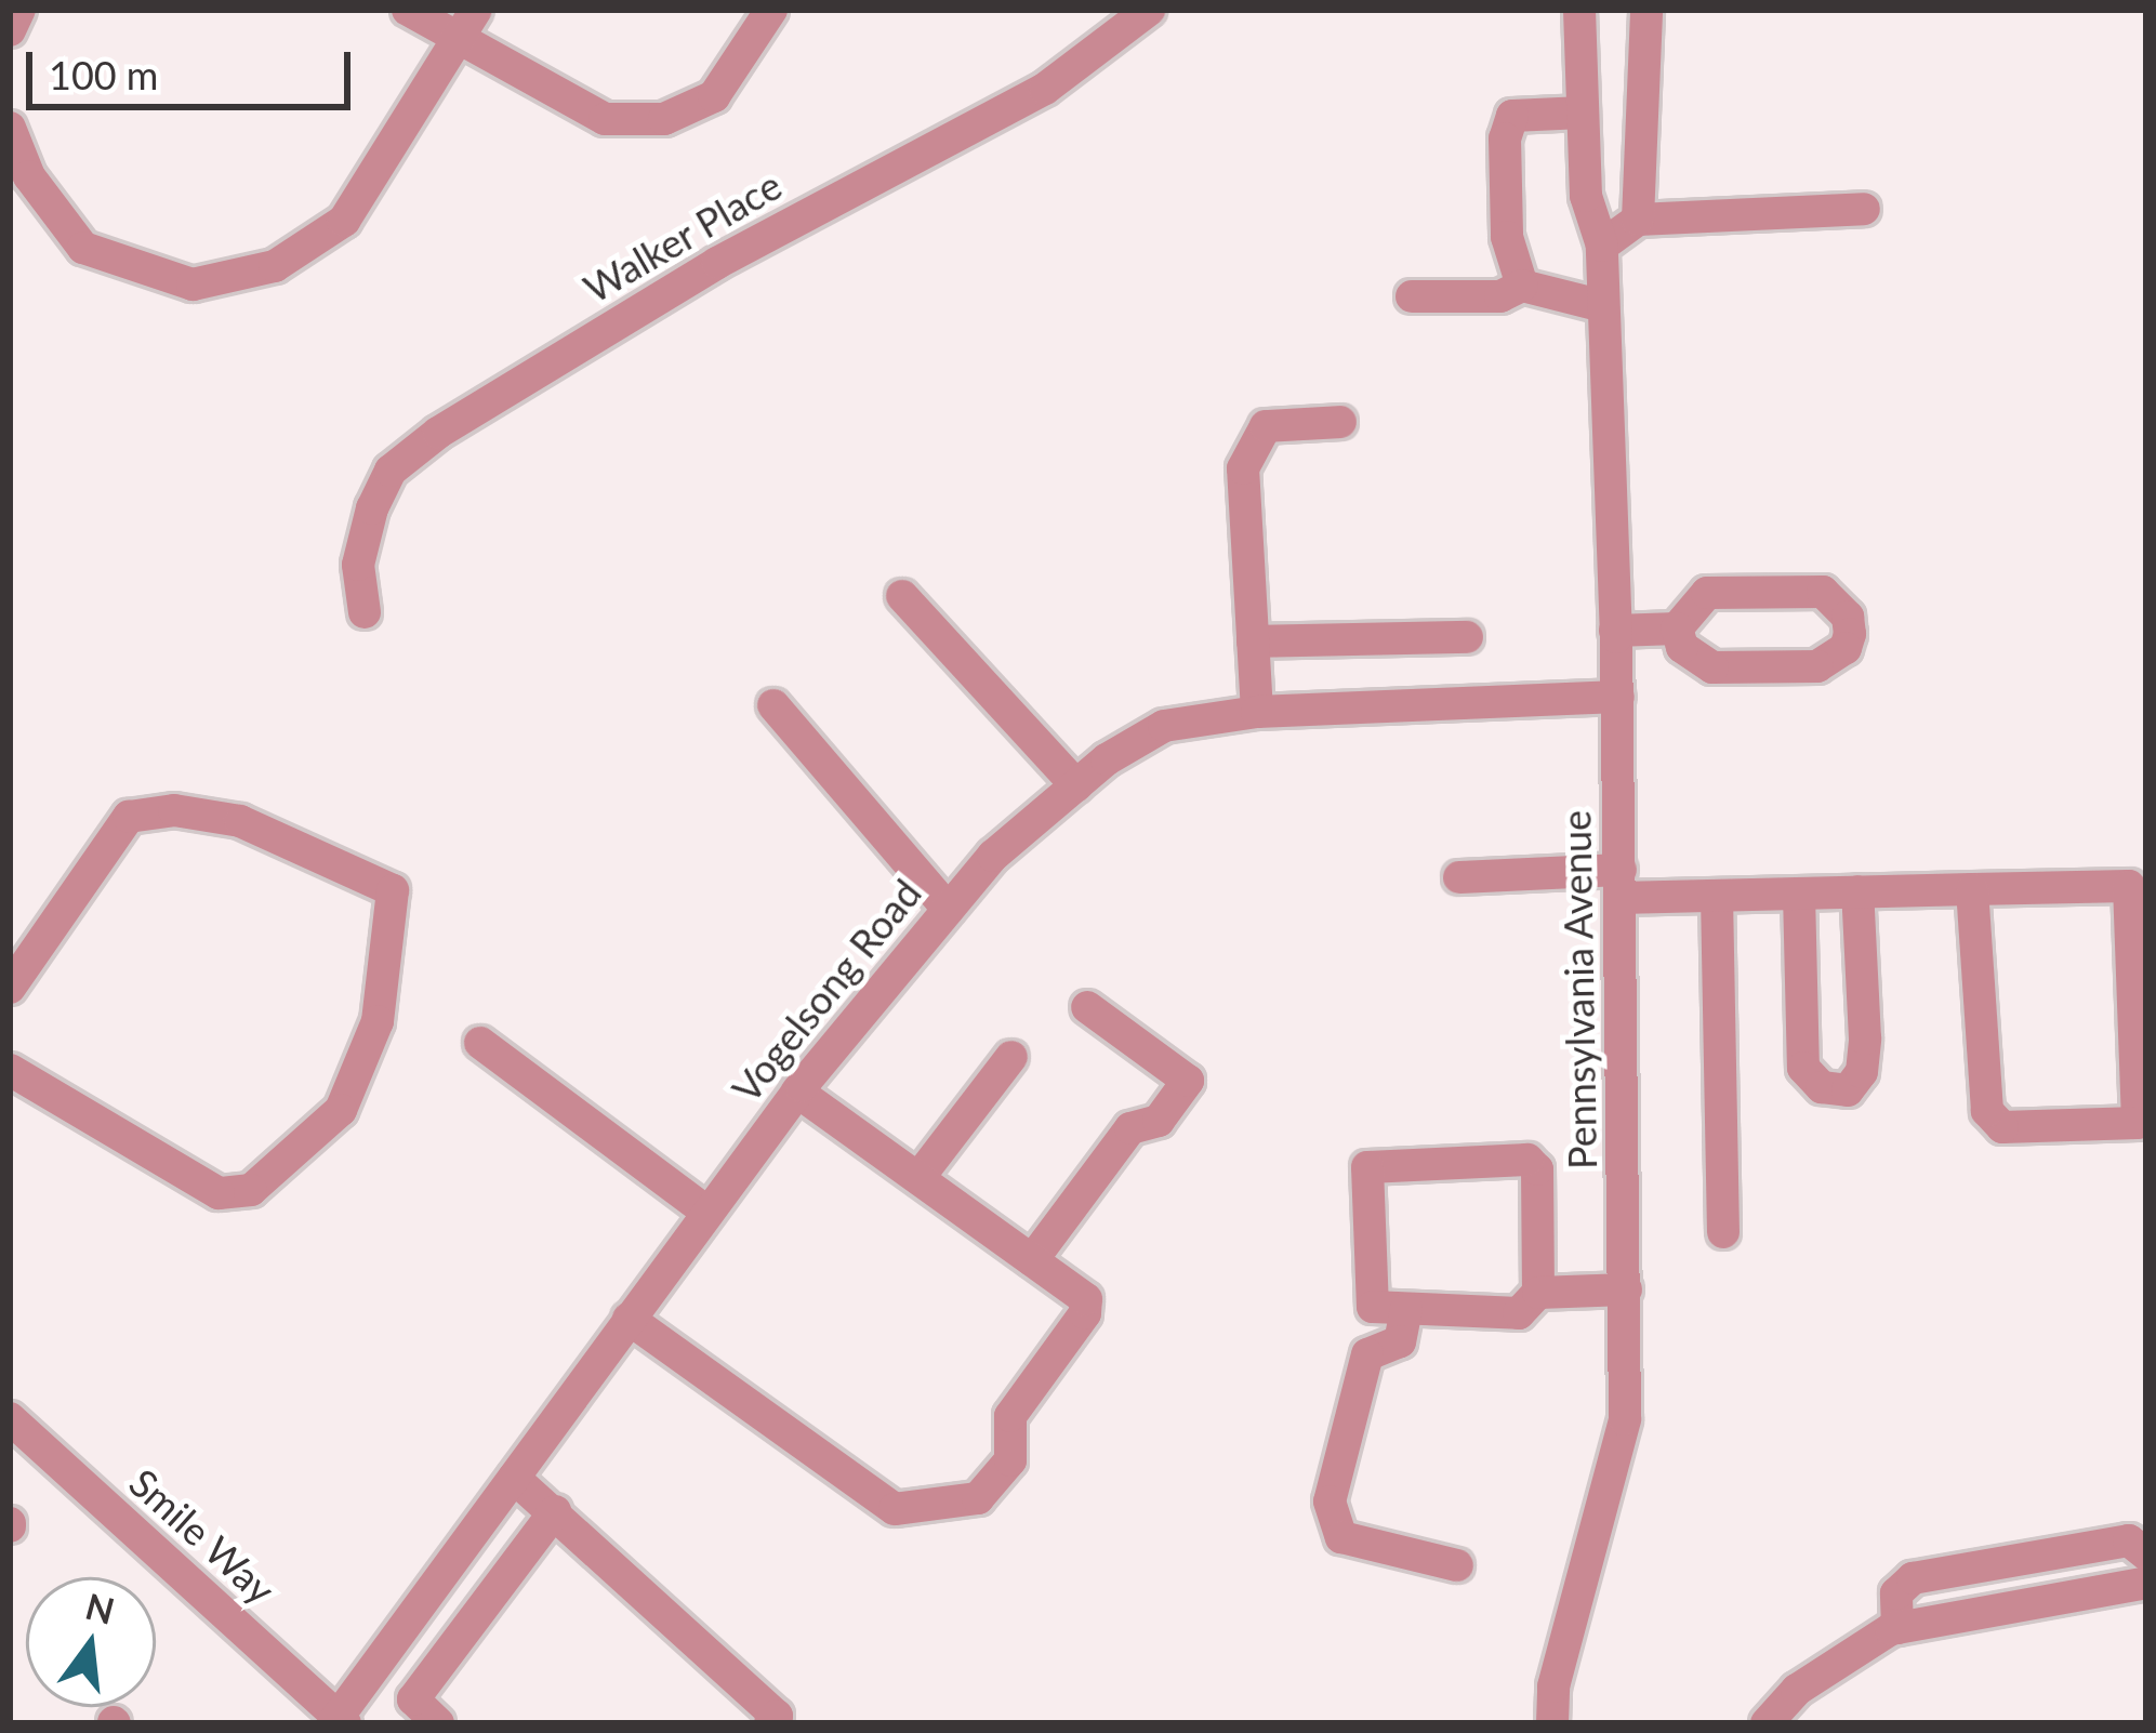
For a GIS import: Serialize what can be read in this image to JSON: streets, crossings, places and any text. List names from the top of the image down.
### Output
{
  "streets": {
    "street": [
      "Walker Place",
      "Pennsylvania Avenue",
      "Vogelsong Road",
      "Smile Way"
    ]
  },
  "crossings": [
    ["Pennsylvania Avenue", "Vogelsong Road"],
    ["Vogelsong Road", "Smile Way"]
  ],
  "scale_bar": "100 m",
  "north": "top"
}
